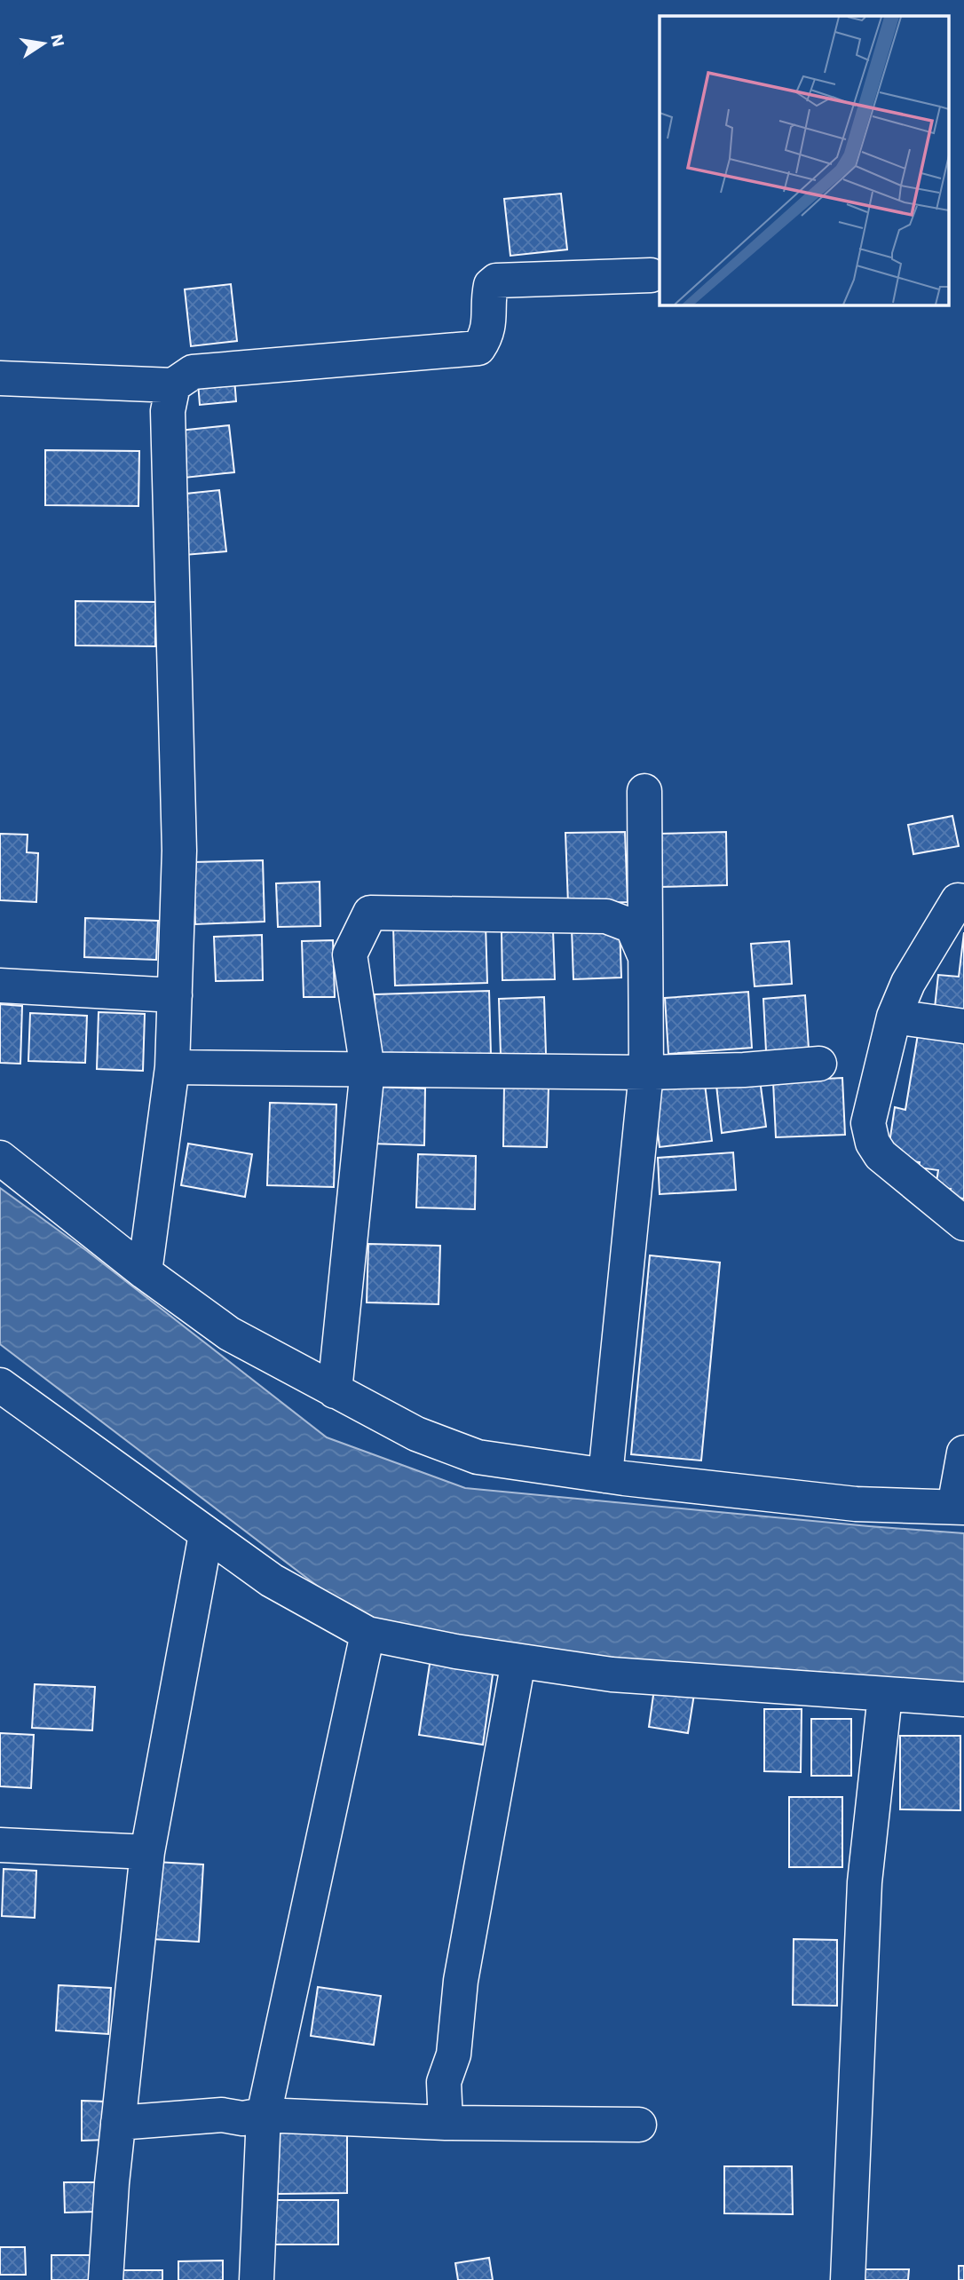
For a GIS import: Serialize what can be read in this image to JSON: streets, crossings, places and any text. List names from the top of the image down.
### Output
{
  "north": "right"
}
